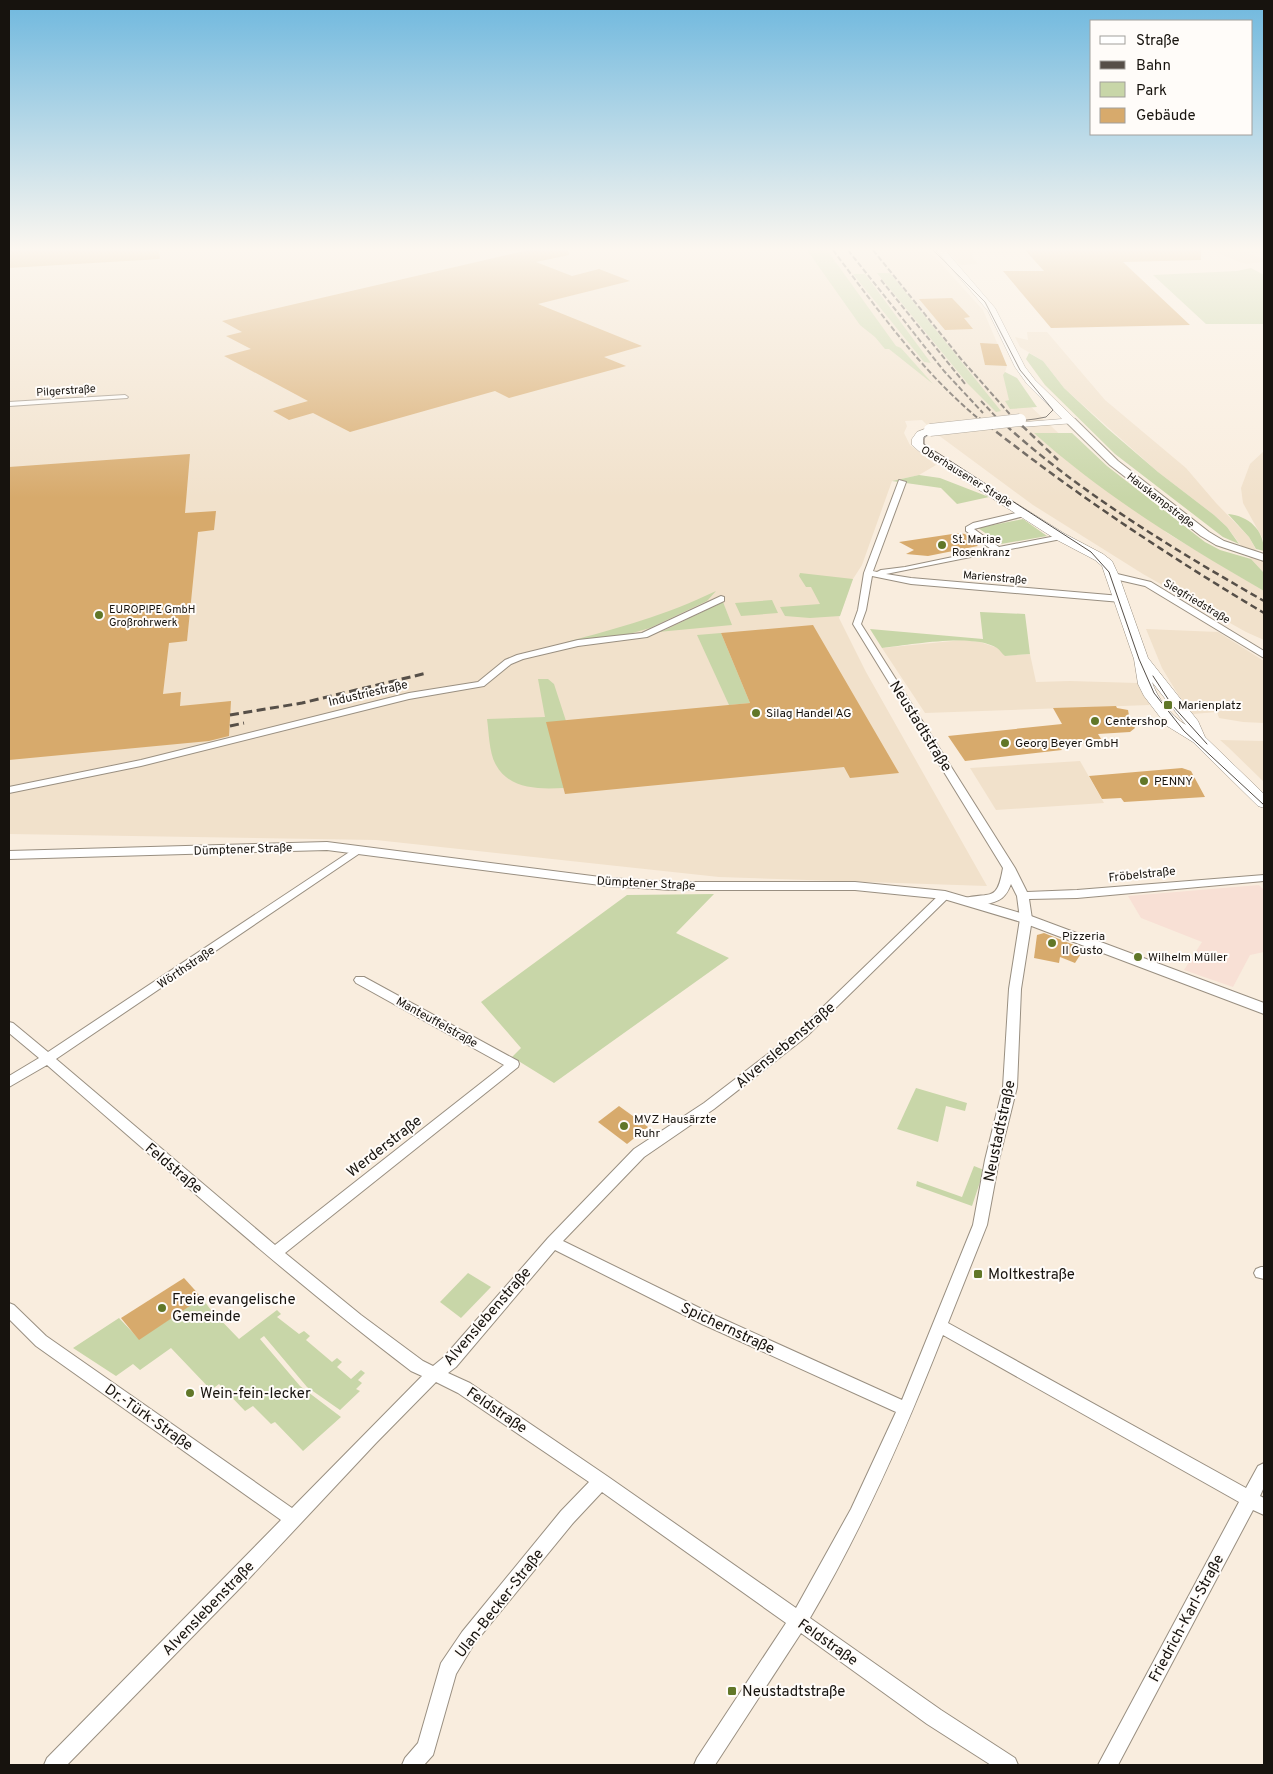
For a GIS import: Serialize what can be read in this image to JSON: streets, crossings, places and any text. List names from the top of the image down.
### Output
{
  "streets": {
    "main road": ["Oberhausener Straße", "Hauskampstraße"],
    "street": [
      "Pilgerstraße",
      "Marienstraße",
      "Siegfriedstraße",
      "Industriestraße",
      "Neustadtstraße",
      "Dümptener Straße",
      "Fröbelstraße",
      "Wörthstraße",
      "Manteuffelstraße",
      "Alvenslebenstraße",
      "Werderstraße",
      "Feldstraße",
      "Spichernstraße",
      "Dr.-Türk-Straße",
      "Ulan-Becker-Straße",
      "Friedrich-Karl-Straße"
    ]
  },
  "crossings": [
    ["Oberhausener Straße", "Hauskampstraße"],
    ["Oberhausener Straße", "Marienstraße"],
    ["Oberhausener Straße", "Siegfriedstraße"],
    ["Marienstraße", "Neustadtstraße"],
    ["Neustadtstraße", "Dümptener Straße"],
    ["Neustadtstraße", "Fröbelstraße"],
    ["Neustadtstraße", "Feldstraße"],
    ["Neustadtstraße", "Spichernstraße"],
    ["Dümptener Straße", "Wörthstraße"],
    ["Dümptener Straße", "Alvenslebenstraße"],
    ["Wörthstraße", "Feldstraße"],
    ["Manteuffelstraße", "Werderstraße"],
    ["Alvenslebenstraße", "Feldstraße"],
    ["Alvenslebenstraße", "Spichernstraße"],
    ["Alvenslebenstraße", "Dr.-Türk-Straße"],
    ["Werderstraße", "Feldstraße"],
    ["Feldstraße", "Ulan-Becker-Straße"]
  ],
  "places": {
    "other": [
      "St. Mariae Rosenkranz",
      "EUROPIPE GmbH Großrohrwerk",
      "Silag Handel AG",
      "Centershop",
      "Georg Beyer GmbH",
      "PENNY",
      "Pizzeria Il Gusto",
      "Wilhelm Müller",
      "MVZ Hausärzte Ruhr",
      "Freie evangelische Gemeinde",
      "Wein-fein-lecker"
    ],
    "transit": ["Marienplatz", "Moltkestraße", "Neustadtstraße"]
  },
  "legend": [
    "Straße",
    "Bahn",
    "Park",
    "Gebäude"
  ]
}
